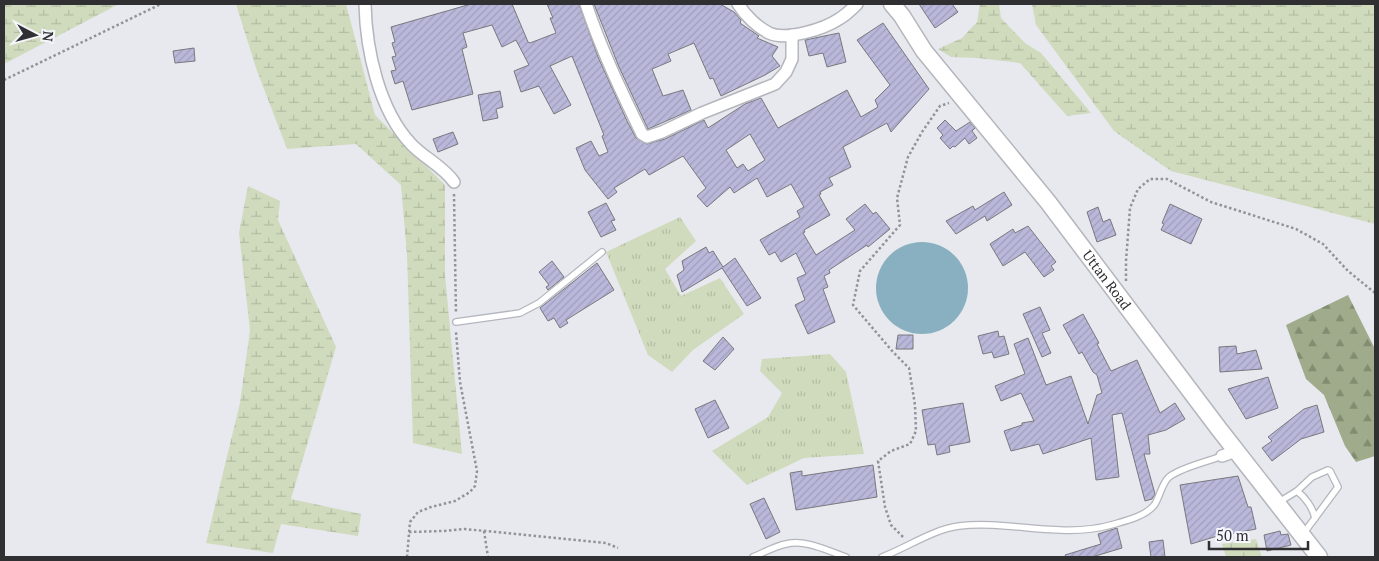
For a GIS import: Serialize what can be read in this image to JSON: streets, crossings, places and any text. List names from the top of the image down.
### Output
{
  "streets": {
    "main road": ["Uttan Road"]
  },
  "scale_bar": "50 m",
  "north": "right"
}
